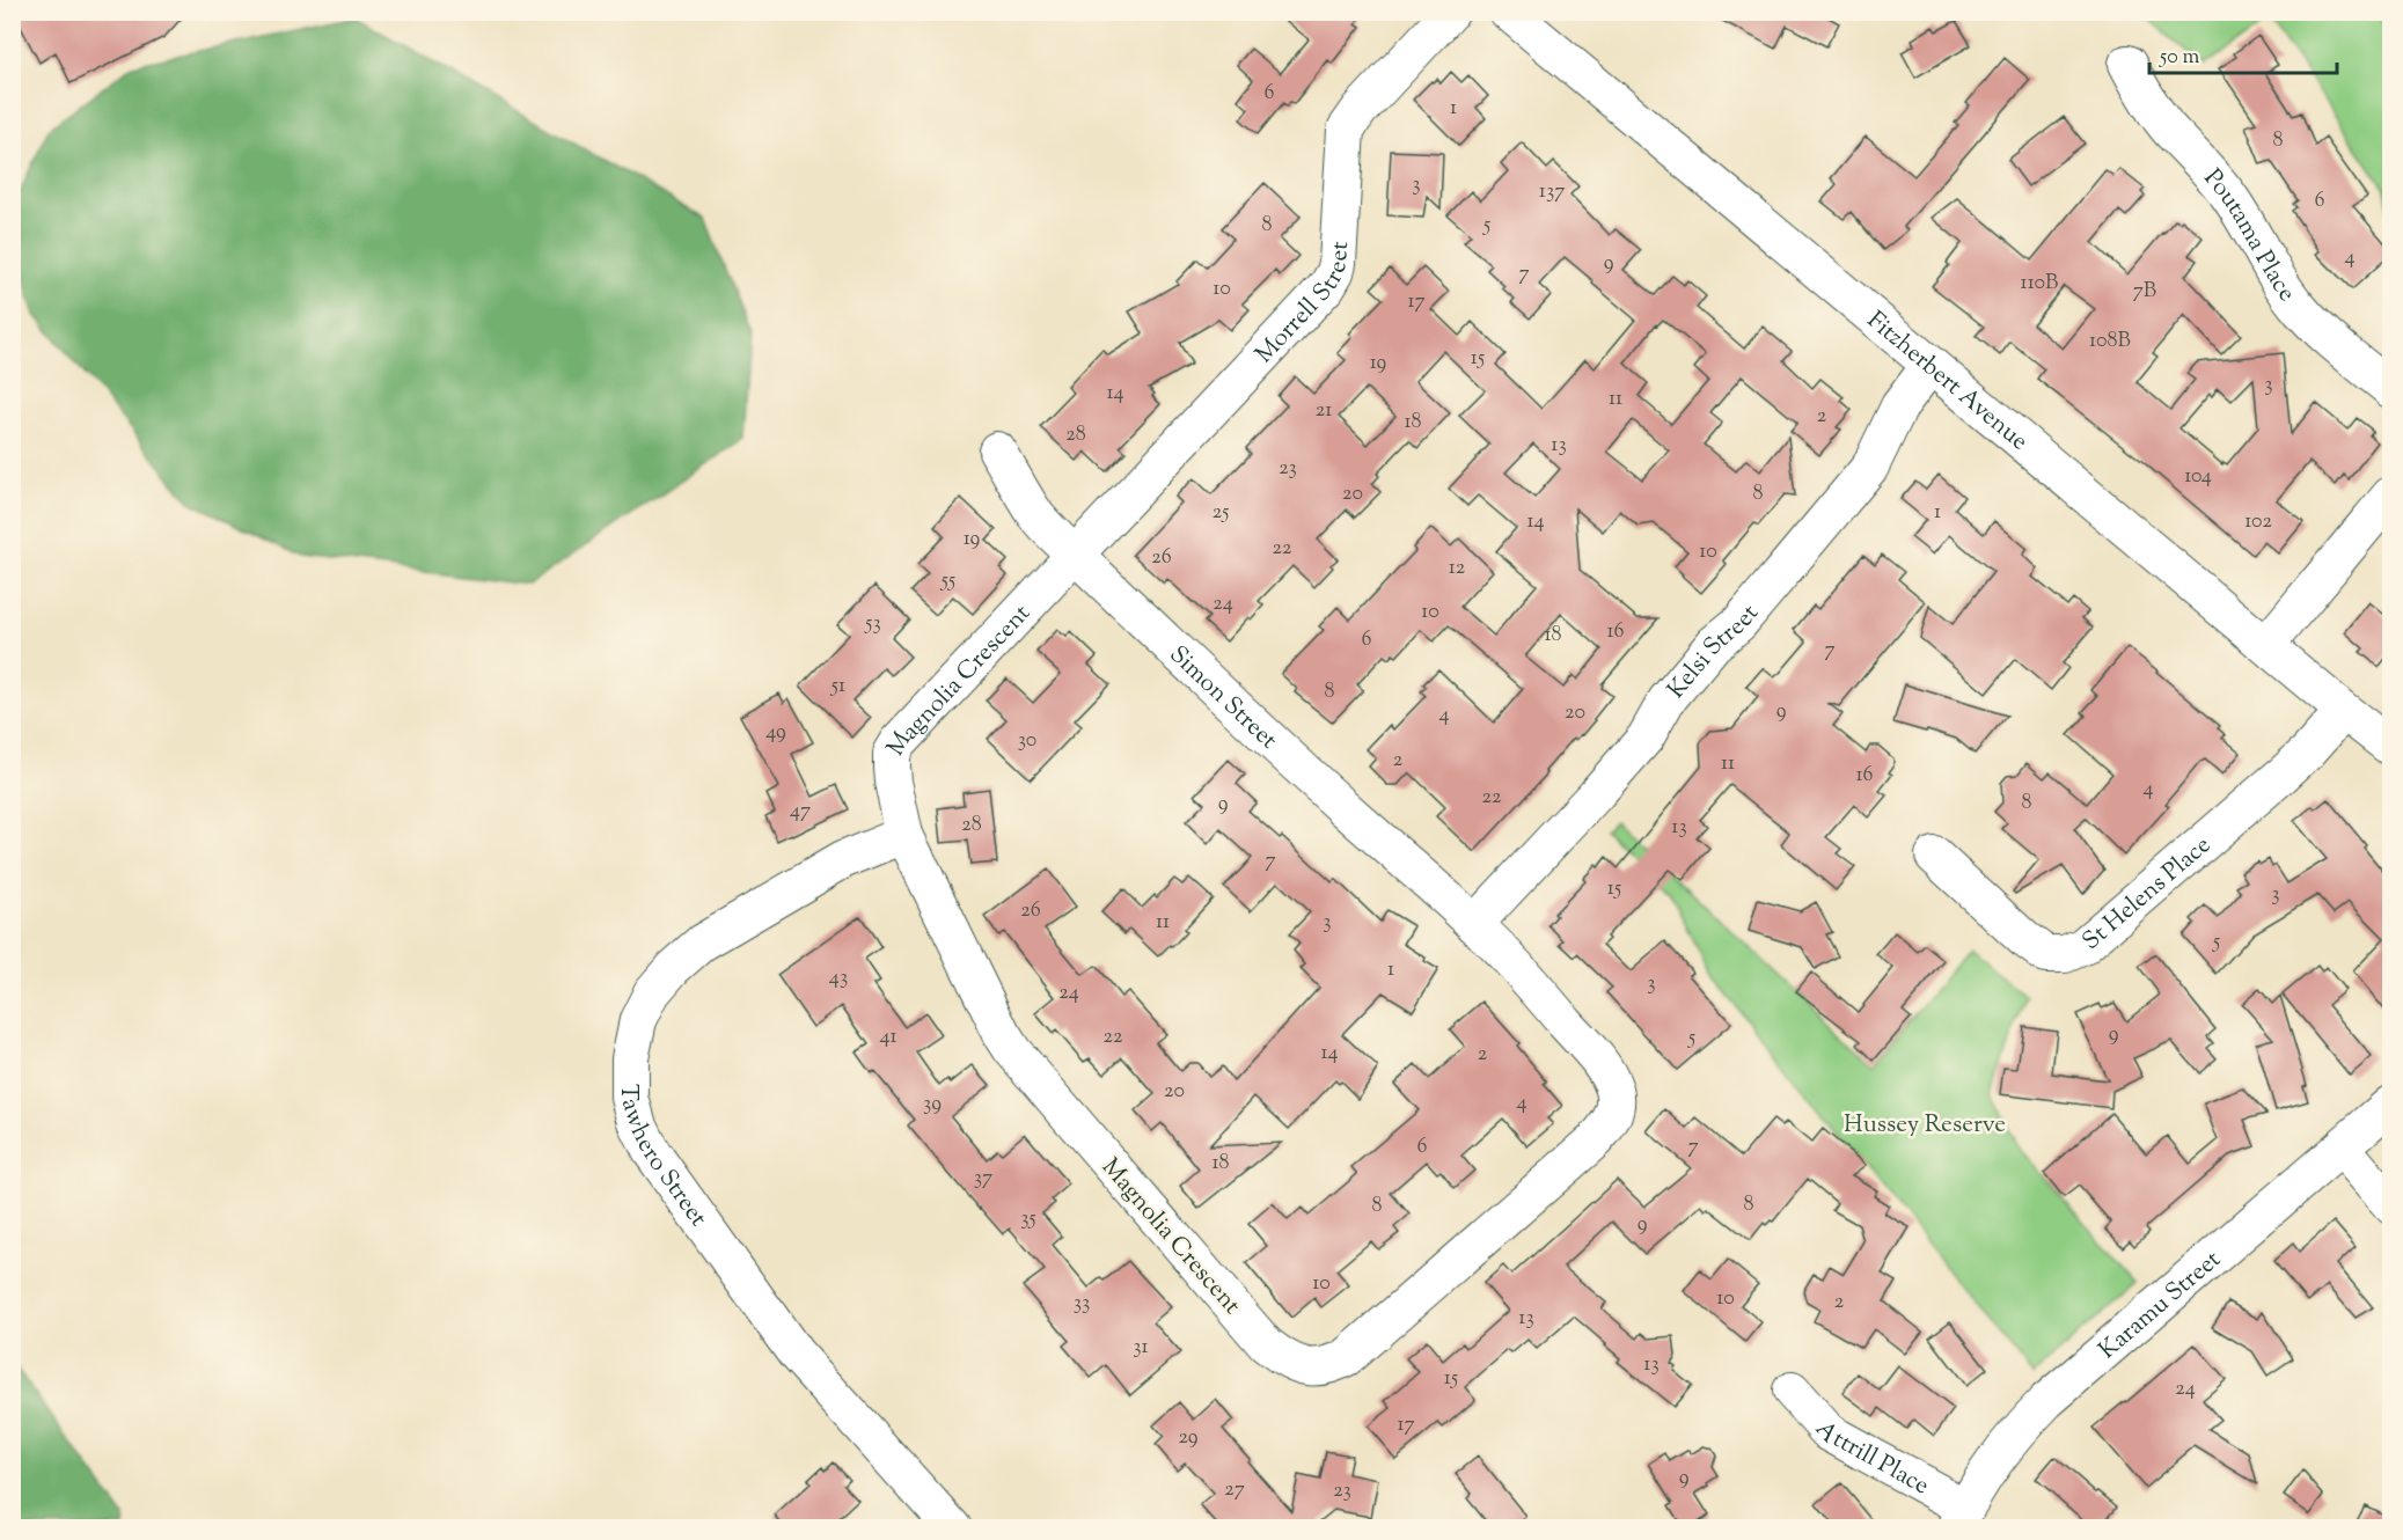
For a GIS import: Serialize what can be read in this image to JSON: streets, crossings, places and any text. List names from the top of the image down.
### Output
{
  "streets": {
    "street": [
      "Poutama Place",
      "Morrell Street",
      "Fitzherbert Avenue",
      "Kelsi Street",
      "Magnolia Crescent",
      "Simon Street",
      "St Helens Place",
      "Tawhero Street",
      "Karamu Street",
      "Attrill Place"
    ]
  },
  "crossings": [
    ["Morrell Street", "Magnolia Crescent"],
    ["Morrell Street", "Simon Street"],
    ["Fitzherbert Avenue", "Kelsi Street"],
    ["Fitzherbert Avenue", "St Helens Place"],
    ["Kelsi Street", "Magnolia Crescent"],
    ["Kelsi Street", "Simon Street"],
    ["Magnolia Crescent", "Simon Street"],
    ["Magnolia Crescent", "Tawhero Street"],
    ["Karamu Street", "Attrill Place"]
  ],
  "parks": ["Hussey Reserve"],
  "house_numbers": [
    "6",
    "1",
    "8",
    "3",
    "137",
    "6",
    "8",
    "5",
    "4",
    "9",
    "7",
    "110B",
    "10",
    "7B",
    "17",
    "108B",
    "15",
    "19",
    "3",
    "14",
    "11",
    "21",
    "2",
    "18",
    "28",
    "13",
    "23",
    "104",
    "20",
    "8",
    "25",
    "1",
    "14",
    "102",
    "19",
    "22",
    "10",
    "26",
    "12",
    "55",
    "24",
    "10",
    "53",
    "16",
    "18",
    "6",
    "7",
    "51",
    "8",
    "9",
    "20",
    "4",
    "49",
    "30",
    "2",
    "11",
    "16",
    "4",
    "22",
    "8",
    "9",
    "47",
    "28",
    "13",
    "7",
    "15",
    "3",
    "26",
    "11",
    "3",
    "5",
    "1",
    "43",
    "3",
    "24",
    "9",
    "41",
    "22",
    "5",
    "14",
    "2",
    "20",
    "4",
    "39",
    "6",
    "7",
    "18",
    "37",
    "8",
    "8",
    "35",
    "9",
    "10",
    "10",
    "2",
    "33",
    "13",
    "31",
    "13",
    "15",
    "24",
    "17",
    "29",
    "9",
    "27",
    "23"
  ],
  "scale_bar": "50 m"
}
